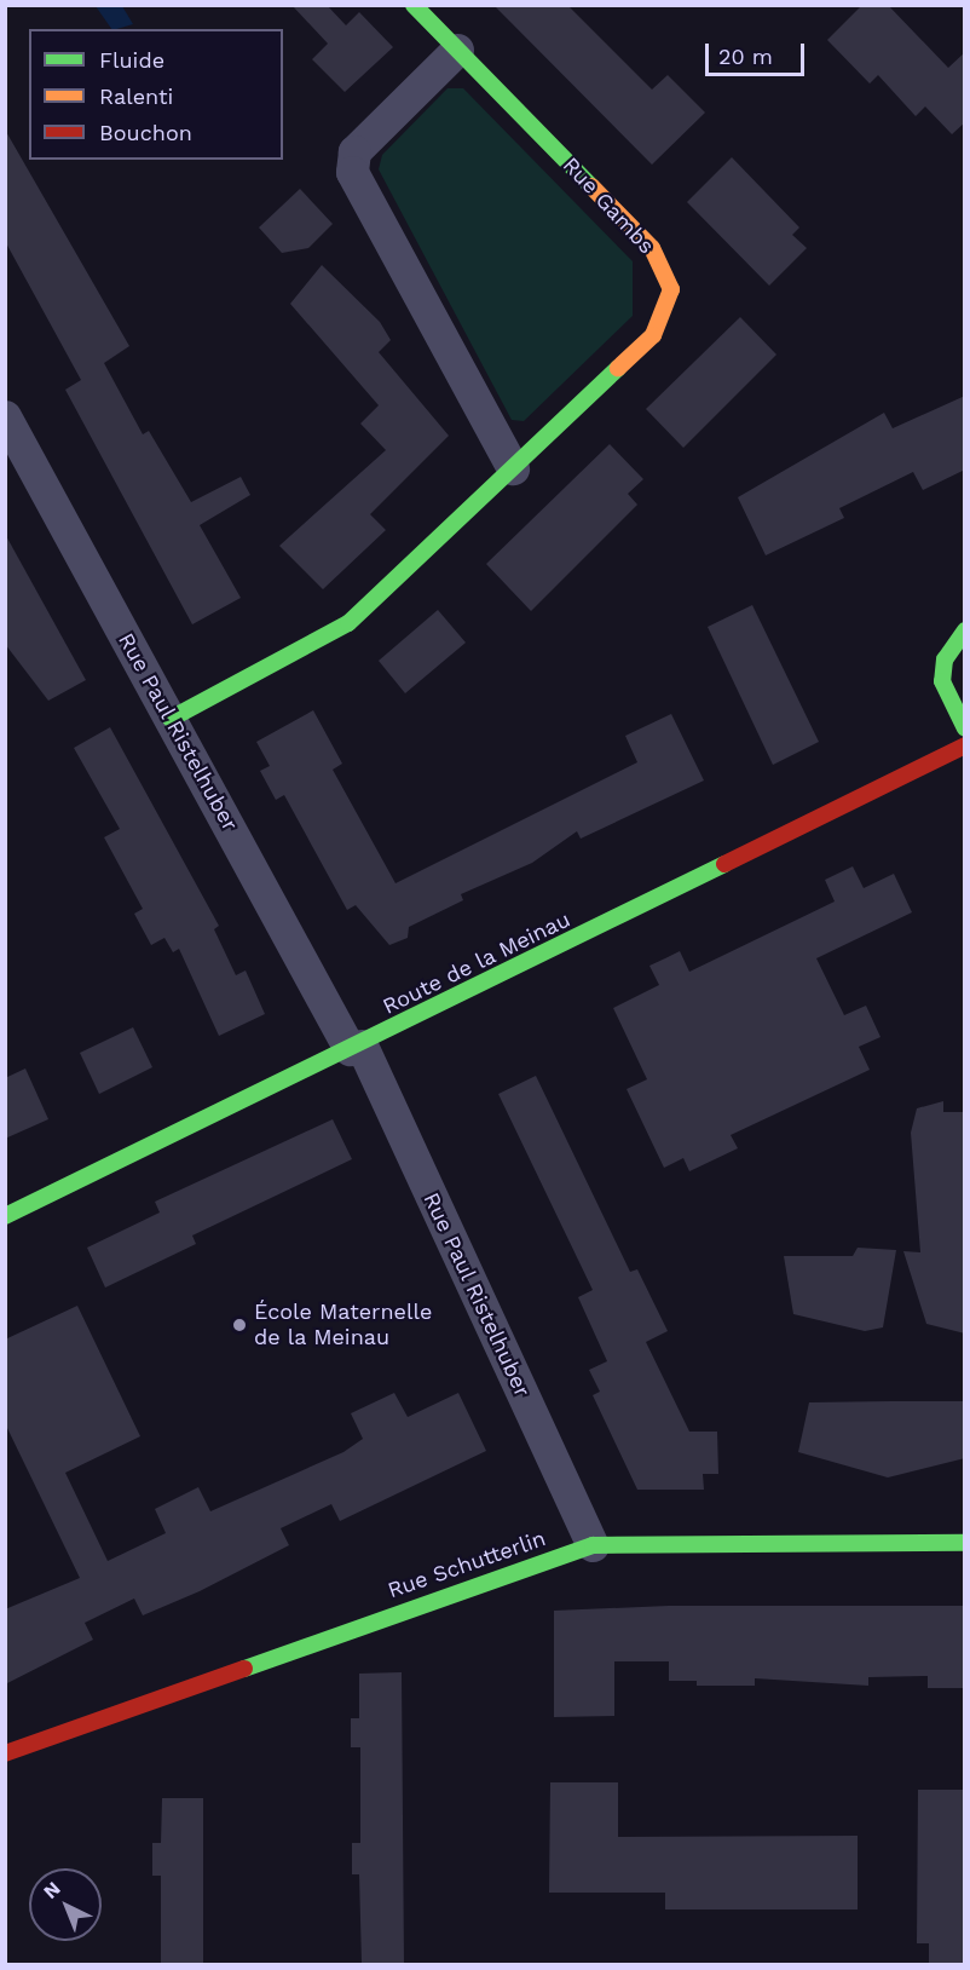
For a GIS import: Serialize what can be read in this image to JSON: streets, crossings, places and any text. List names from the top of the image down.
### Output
{
  "streets": {
    "street": [
      "Rue Gambs",
      "Rue Paul Ristelhuber",
      "Route de la Meinau",
      "Rue Schutterlin"
    ]
  },
  "crossings": [
    ["Rue Gambs", "Rue Paul Ristelhuber"],
    ["Rue Paul Ristelhuber", "Route de la Meinau"],
    ["Rue Paul Ristelhuber", "Rue Schutterlin"]
  ],
  "places": ["École Maternelle de la Meinau"],
  "legend": ["Fluide", "Ralenti", "Bouchon"],
  "scale_bar": "20 m",
  "north": "top left"
}
